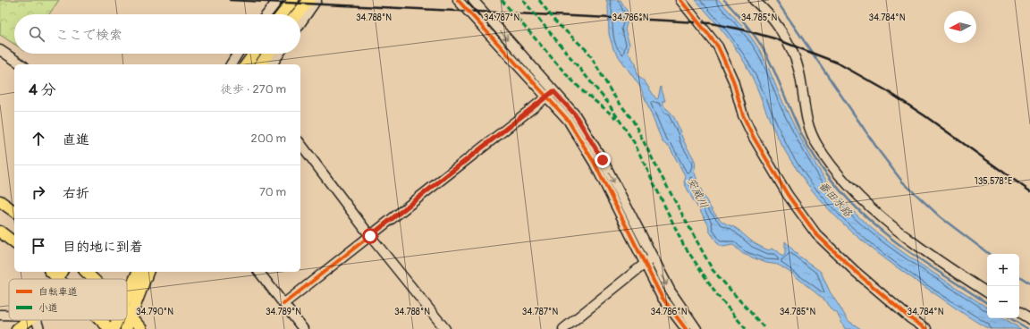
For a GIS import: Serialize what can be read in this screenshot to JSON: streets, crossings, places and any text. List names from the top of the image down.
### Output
{
  "water": ["安威川", "番田水路"],
  "legend": ["自転車道", "小道"],
  "north": "left",
  "page": {
    "search": "ここで検索",
    "heading": ["4 分", "徒歩 · 270 m"],
    "list": [
      ["直進", "200 m"],
      ["右折", "70 m"],
      "目的地に到着"
    ],
    "map_buttons": ["+", "−"]
  },
  "coordinates": [
    "34.788°N",
    "34.787°N",
    "34.786°N",
    "34.785°N",
    "34.784°N",
    "135.578°E",
    "34.790°N",
    "34.789°N"
  ]
}
